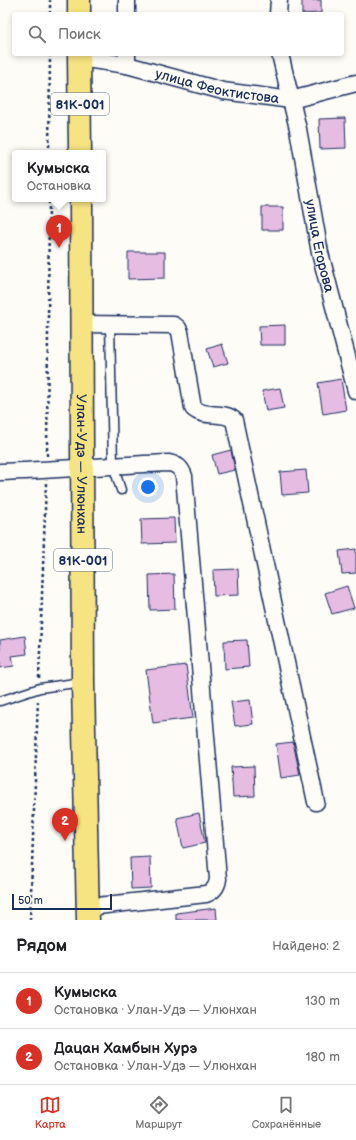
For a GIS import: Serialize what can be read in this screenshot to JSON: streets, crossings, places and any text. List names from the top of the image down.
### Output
{
  "streets": {
    "main road": ["81К-001", "Улан-Удэ — Улюнхан"],
    "street": ["улица Феоктистова", "улица Егорова"]
  },
  "crossings": [
    ["улица Феоктистова", "81К-001"],
    ["улица Феоктистова", "улица Егорова"]
  ],
  "scale_bar": "50 m",
  "page": {
    "search": "Поиск",
    "popup": ["Кумыска", "Остановка"],
    "pins": ["1", "2"],
    "scale": "50 m",
    "heading": ["Рядом", "Найдено: 2"],
    "list": [
      {
        "mark": "1",
        "name": "Кумыска",
        "note": "Остановка · Улан-Удэ — Улюнхан",
        "value": "130 m"
      },
      {
        "mark": "2",
        "name": "Дацан Хамбын Хурэ",
        "note": "Остановка · Улан-Удэ — Улюнхан",
        "value": "180 m"
      }
    ],
    "nav": ["Карта", "Маршрут", "Сохранённые"]
  }
}
